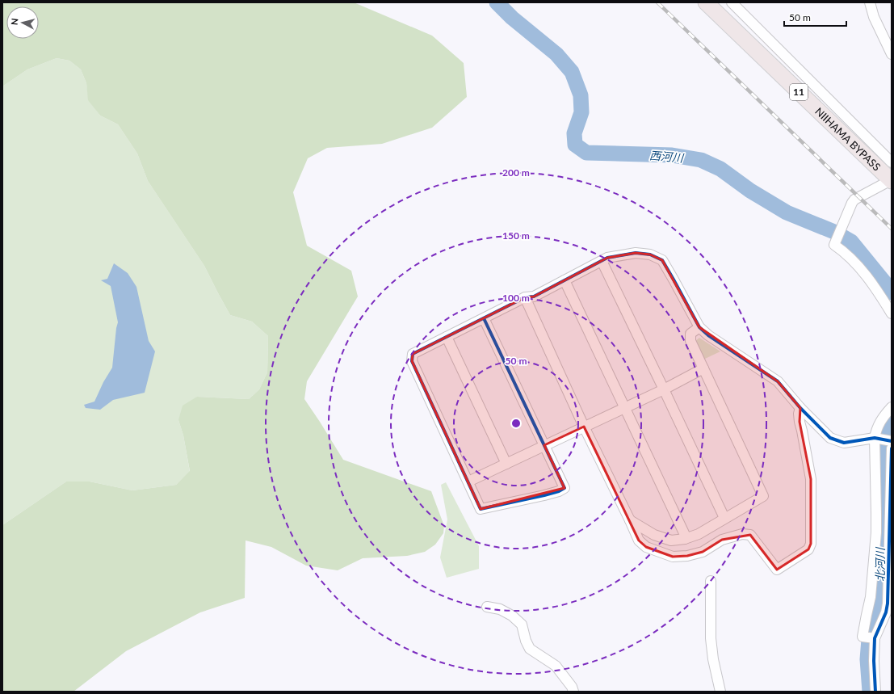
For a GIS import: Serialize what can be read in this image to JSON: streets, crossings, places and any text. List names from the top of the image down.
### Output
{
  "streets": {
    "highway": ["11", "NIIHAMA BYPASS"]
  },
  "water": ["西河川", "北河川"],
  "scale_bar": "50 m",
  "north": "left",
  "rings": [
    "200 m",
    "150 m",
    "100 m",
    "50 m"
  ]
}
